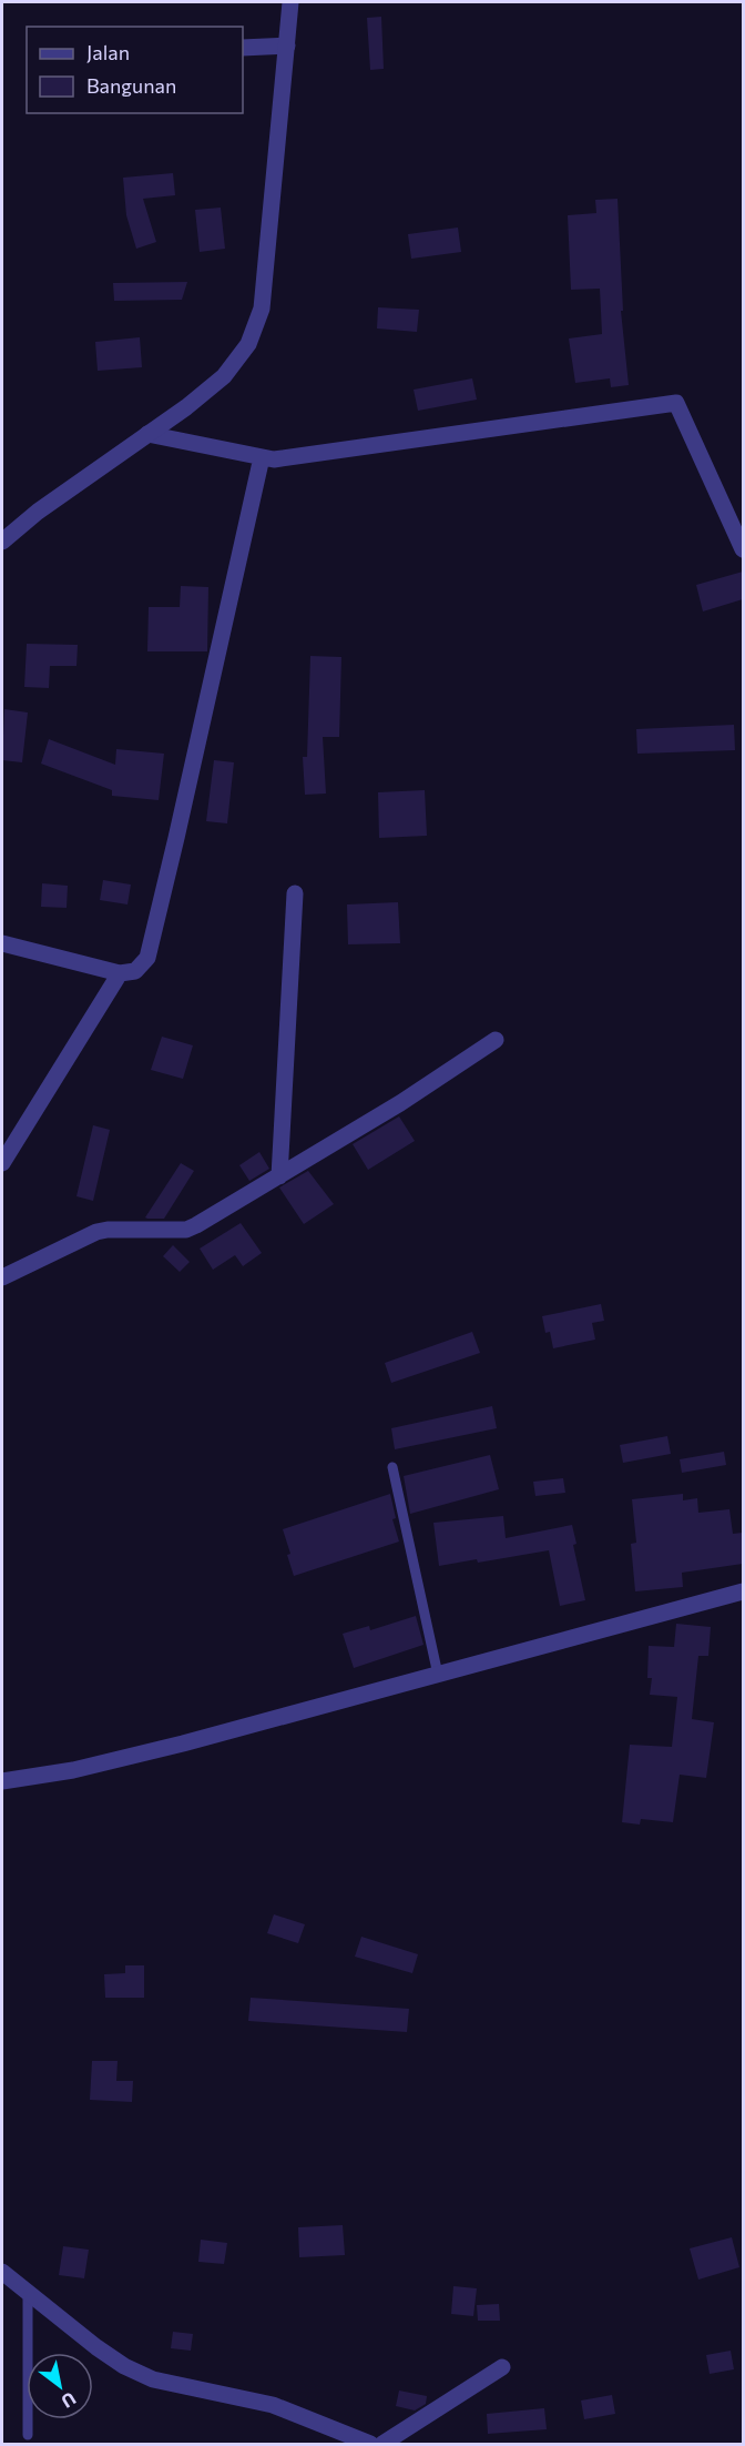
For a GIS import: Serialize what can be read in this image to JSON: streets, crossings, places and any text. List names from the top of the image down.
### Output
{
  "legend": ["Jalan", "Bangunan"],
  "north": "bottom right"
}
